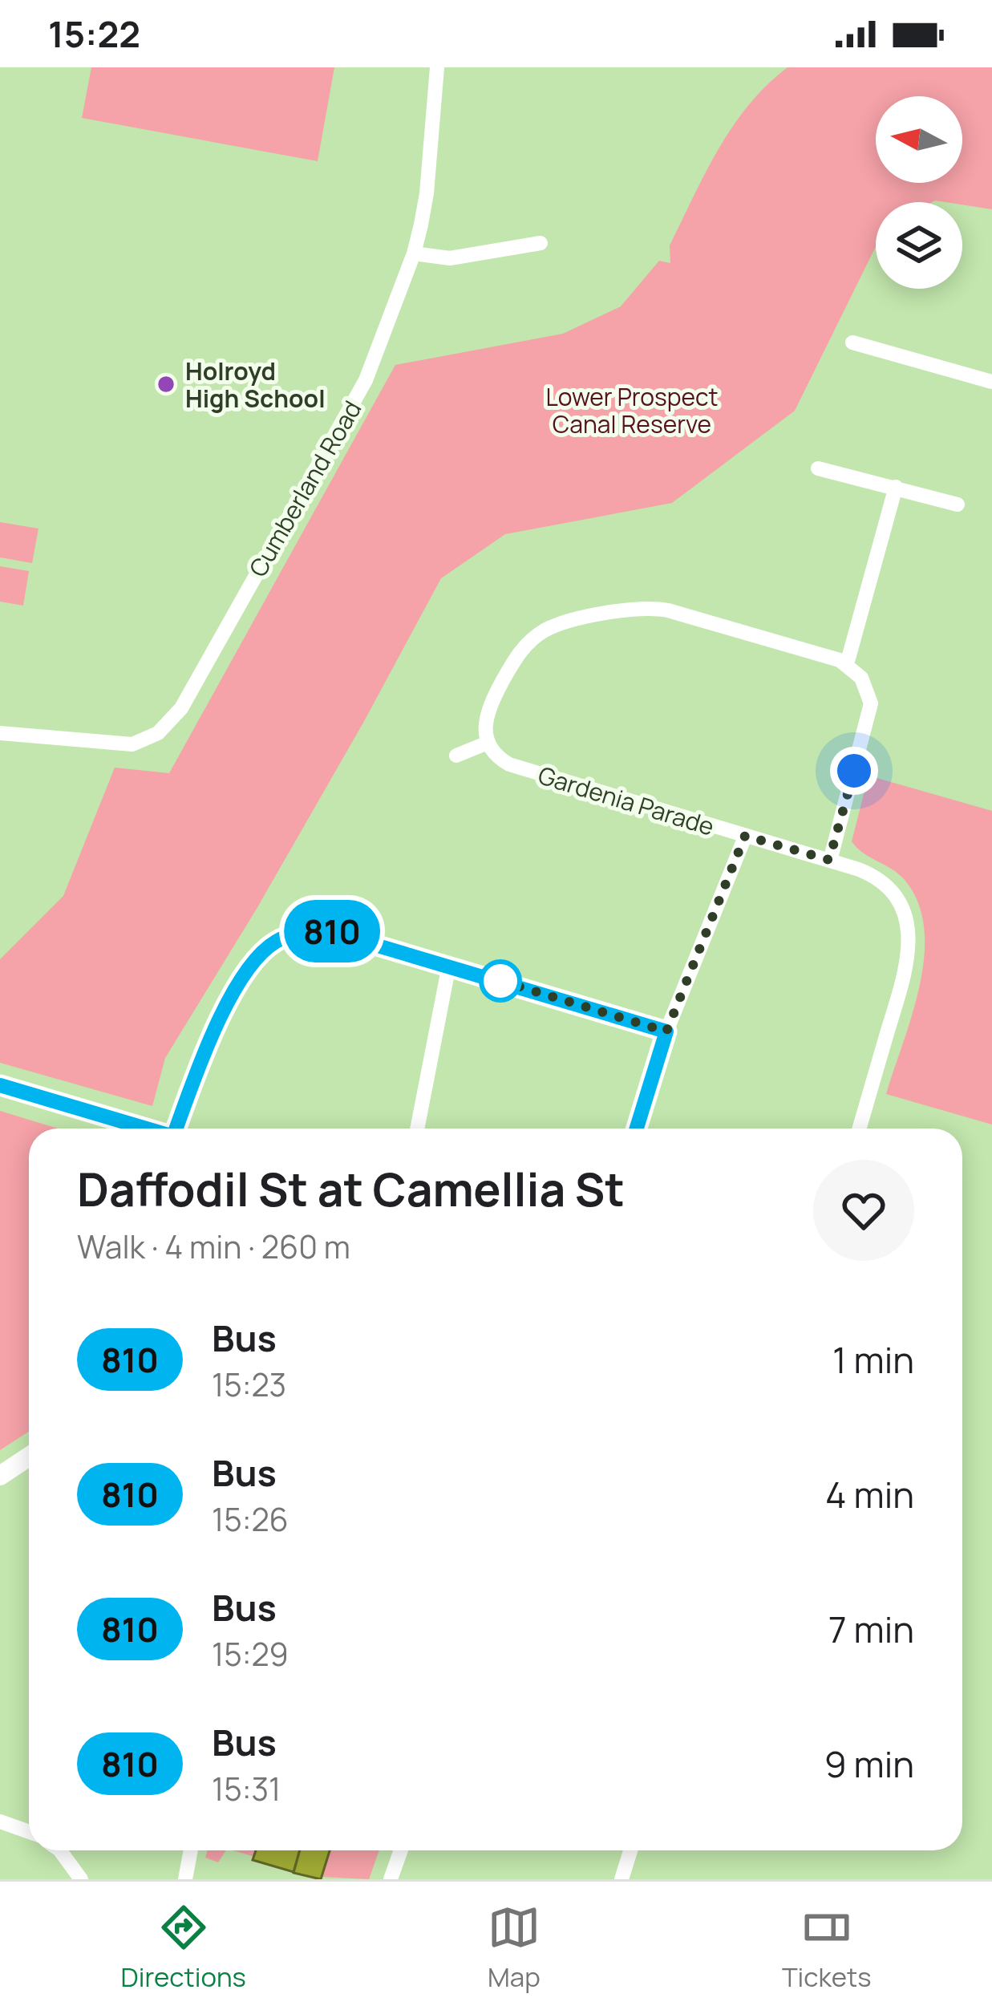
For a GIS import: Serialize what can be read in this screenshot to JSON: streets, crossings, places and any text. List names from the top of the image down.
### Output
{
  "streets": {
    "street": ["Cumberland Road", "Gardenia Parade"]
  },
  "parks": ["Lower Prospect Canal Reserve"],
  "places": ["Holroyd High School"],
  "lines": ["bus line 810"],
  "north": "left",
  "page": {
    "status": "15:22",
    "on_map": "810",
    "heading": ["Daffodil St at Camellia St", "Walk · 4 min · 260 m"],
    "list": [
      {
        "mark": "810",
        "name": "Bus",
        "note": "15:23",
        "value": "1 min"
      },
      {
        "mark": "810",
        "name": "Bus",
        "note": "15:26",
        "value": "4 min"
      },
      {
        "mark": "810",
        "name": "Bus",
        "note": "15:29",
        "value": "7 min"
      },
      {
        "mark": "810",
        "name": "Bus",
        "note": "15:31",
        "value": "9 min"
      }
    ],
    "tabs": ["Directions", "Map", "Tickets"]
  }
}
